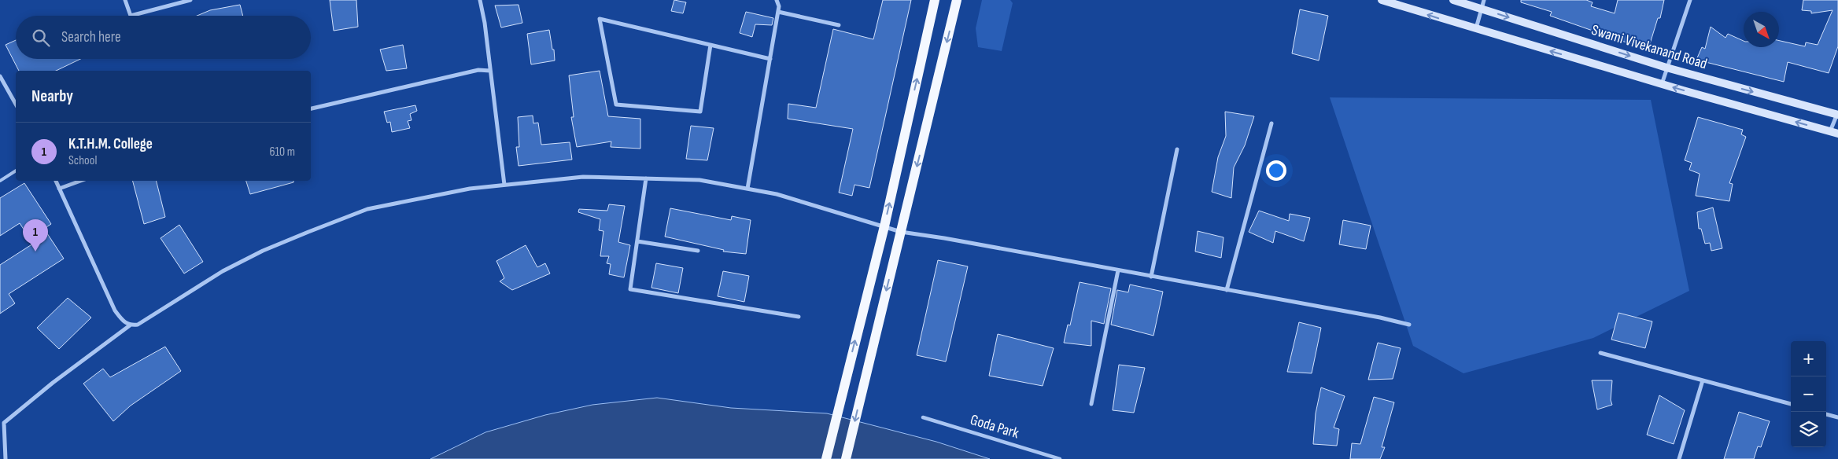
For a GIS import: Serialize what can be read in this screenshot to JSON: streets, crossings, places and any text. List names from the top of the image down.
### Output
{
  "streets": {
    "main road": ["Swami Vivekanand Road"],
    "street": ["Goda Park"]
  },
  "north": "bottom right",
  "page": {
    "search": "Search here",
    "heading": "Nearby",
    "list": [
      {
        "mark": "1",
        "name": "K.T.H.M. College",
        "note": "School",
        "value": "610 m"
      }
    ],
    "pins": "1",
    "map_buttons": ["+", "−"]
  }
}
